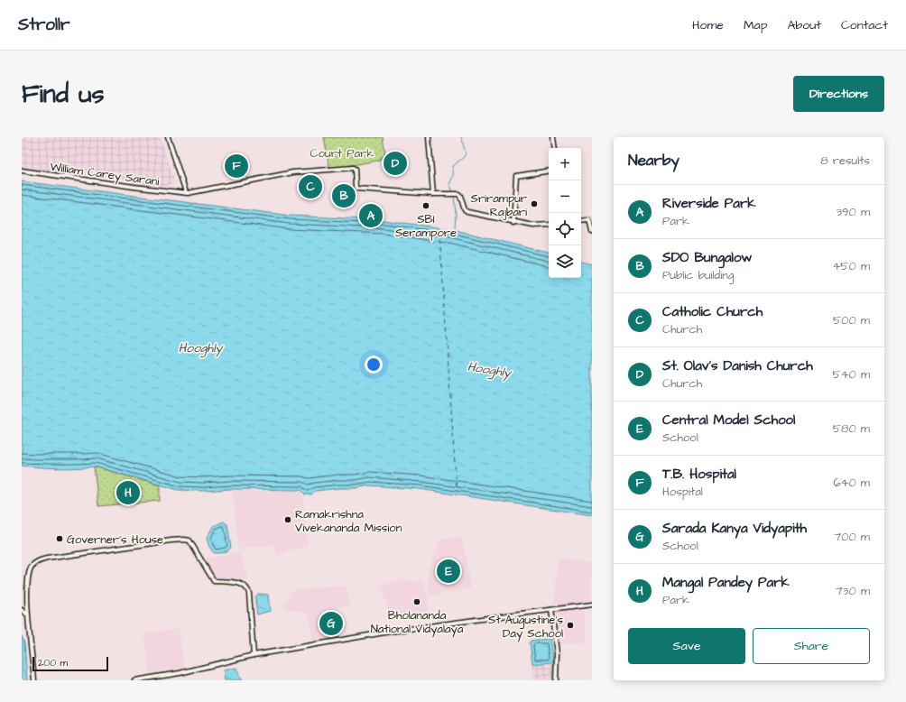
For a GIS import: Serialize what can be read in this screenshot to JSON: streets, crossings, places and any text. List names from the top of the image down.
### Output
{
  "streets": {
    "street": ["William Carey Sarani"]
  },
  "water": ["Hooghly"],
  "parks": ["Court Park"],
  "places": [
    "Srirampur Rajbari",
    "SBI Serampore",
    "Ramakrishna Vivekananda Mission",
    "Governer's House",
    "Bholananda National Vidyalaya",
    "St Augustine's Day School"
  ],
  "scale_bar": "200 m",
  "page": {
    "header": "Strollr",
    "nav": [
      "Home",
      "Map",
      "About",
      "Contact"
    ],
    "buttons": [
      "Directions",
      ["Save", "Share"]
    ],
    "title": "Find us",
    "heading": ["Nearby", "8 results"],
    "map_buttons": ["+", "−"],
    "pins": [
      "D",
      "F",
      "C",
      "B",
      "A",
      "H",
      "E",
      "G"
    ],
    "list": [
      {
        "mark": "A",
        "name": "Riverside Park",
        "note": "Park",
        "value": "390 m"
      },
      {
        "mark": "B",
        "name": "SDO Bungalow",
        "note": "Public building",
        "value": "450 m"
      },
      {
        "mark": "C",
        "name": "Catholic Church",
        "note": "Church",
        "value": "500 m"
      },
      {
        "mark": "D",
        "name": "St. Olav's Danish Church",
        "note": "Church",
        "value": "540 m"
      },
      {
        "mark": "E",
        "name": "Central Model School",
        "note": "School",
        "value": "580 m"
      },
      {
        "mark": "F",
        "name": "T.B. Hospital",
        "note": "Hospital",
        "value": "640 m"
      },
      {
        "mark": "G",
        "name": "Sarada Kanya Vidyapith",
        "note": "School",
        "value": "700 m"
      },
      {
        "mark": "H",
        "name": "Mangal Pandey Park",
        "note": "Park",
        "value": "730 m"
      }
    ],
    "scale": "200 m"
  }
}
